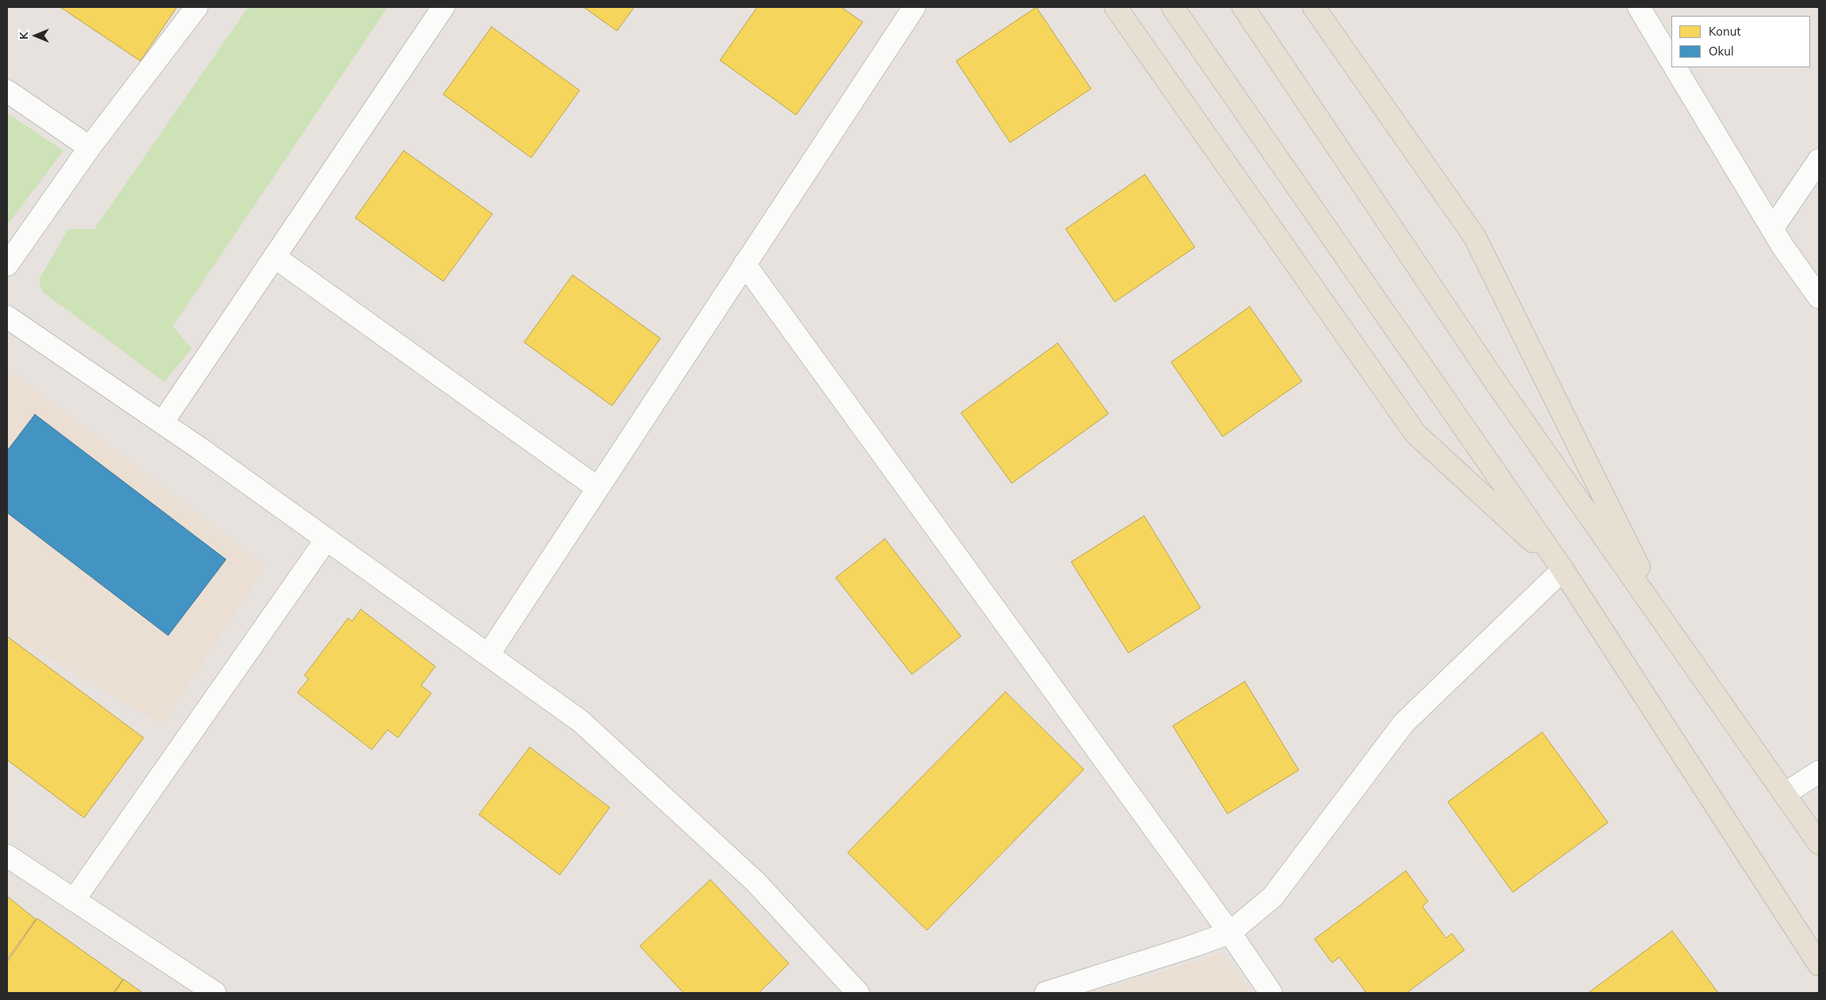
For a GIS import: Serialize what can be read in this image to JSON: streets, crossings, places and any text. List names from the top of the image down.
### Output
{
  "legend": ["Konut", "Okul"],
  "north": "left"
}
